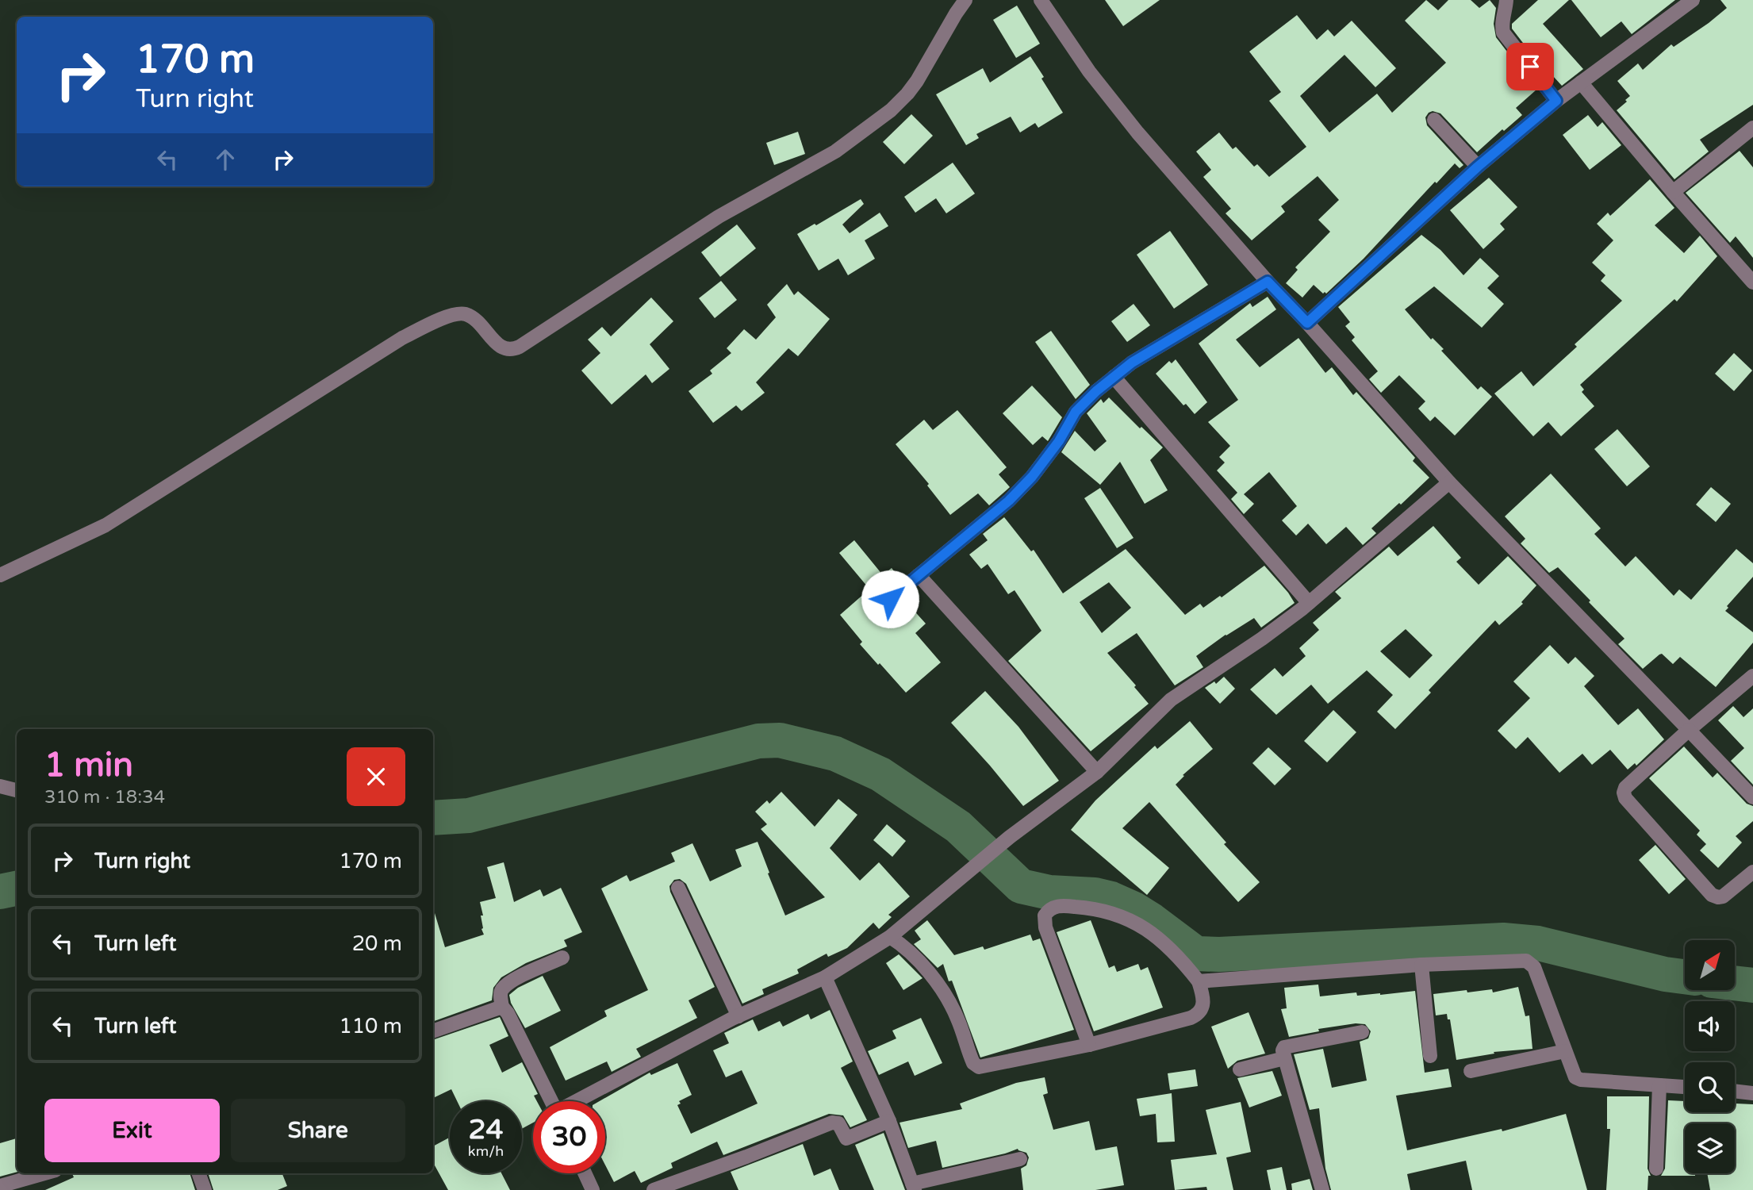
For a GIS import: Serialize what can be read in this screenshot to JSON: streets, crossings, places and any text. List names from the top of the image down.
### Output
{
  "north": "top right",
  "page": {
    "turn": ["170 m", "Turn right"],
    "heading": ["1 min", "310 m · 18:34"],
    "list": [
      {
        "name": "Turn right",
        "value": "170 m"
      },
      {
        "name": "Turn left",
        "value": "20 m"
      },
      {
        "name": "Turn left",
        "value": "110 m"
      }
    ],
    "buttons": ["Exit", "Share"],
    "speed": "24 km/h",
    "limit": "30"
  }
}
